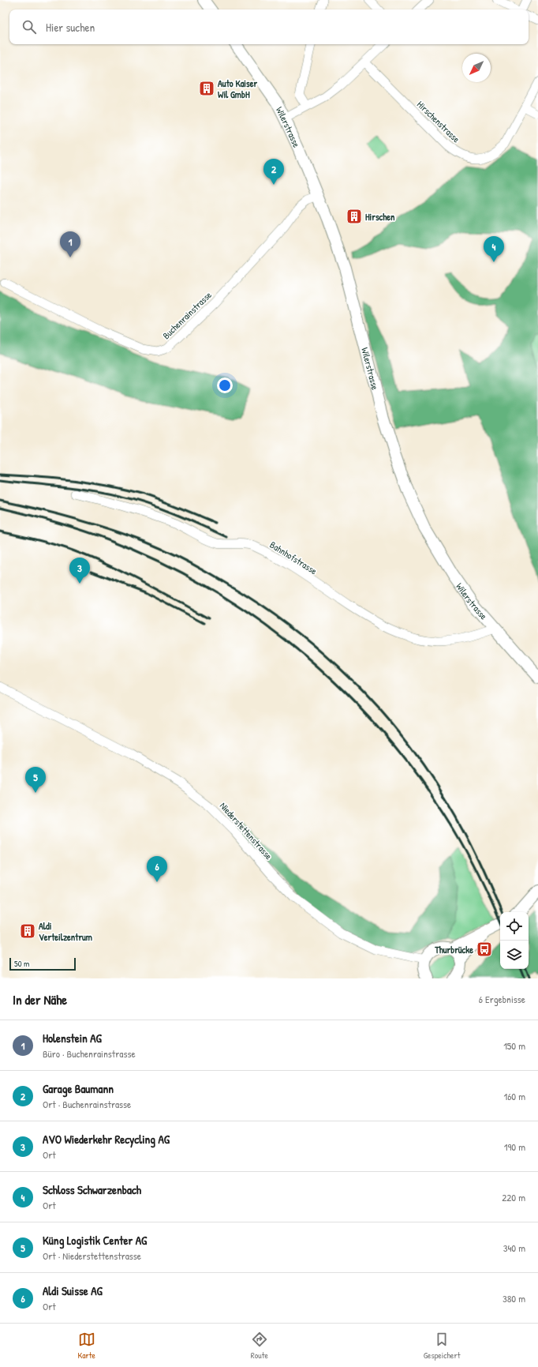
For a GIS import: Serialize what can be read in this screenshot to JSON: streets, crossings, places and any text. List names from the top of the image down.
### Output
{
  "streets": {
    "main road": ["Wilerstrasse"],
    "street": [
      "Hirschenstrasse",
      "Buchenrainstrasse",
      "Bahnhofstrasse",
      "Niederstettenstrasse"
    ]
  },
  "crossings": [
    ["Wilerstrasse", "Buchenrainstrasse"],
    ["Wilerstrasse", "Bahnhofstrasse"]
  ],
  "places": {
    "building": ["Auto Kaiser Wil GmbH", "Hirschen", "Aldi Verteilzentrum"],
    "bus stop": ["Thurbrücke"]
  },
  "scale_bar": "50 m",
  "north": "bottom left",
  "page": {
    "search": "Hier suchen",
    "pins": [
      "2",
      "1",
      "4",
      "3",
      "5",
      "6"
    ],
    "scale": "50 m",
    "heading": ["In der Nähe", "6 Ergebnisse"],
    "list": [
      {
        "mark": "1",
        "name": "Holenstein AG",
        "note": "Büro · Buchenrainstrasse",
        "value": "150 m"
      },
      {
        "mark": "2",
        "name": "Garage Baumann",
        "note": "Ort · Buchenrainstrasse",
        "value": "160 m"
      },
      {
        "mark": "3",
        "name": "AVO Wiederkehr Recycling AG",
        "note": "Ort",
        "value": "190 m"
      },
      {
        "mark": "4",
        "name": "Schloss Schwarzenbach",
        "note": "Ort",
        "value": "220 m"
      },
      {
        "mark": "5",
        "name": "Küng Logistik Center AG",
        "note": "Ort · Niederstettenstrasse",
        "value": "340 m"
      },
      {
        "mark": "6",
        "name": "Aldi Suisse AG",
        "note": "Ort",
        "value": "380 m"
      }
    ],
    "nav": ["Karte", "Route", "Gespeichert"]
  }
}
